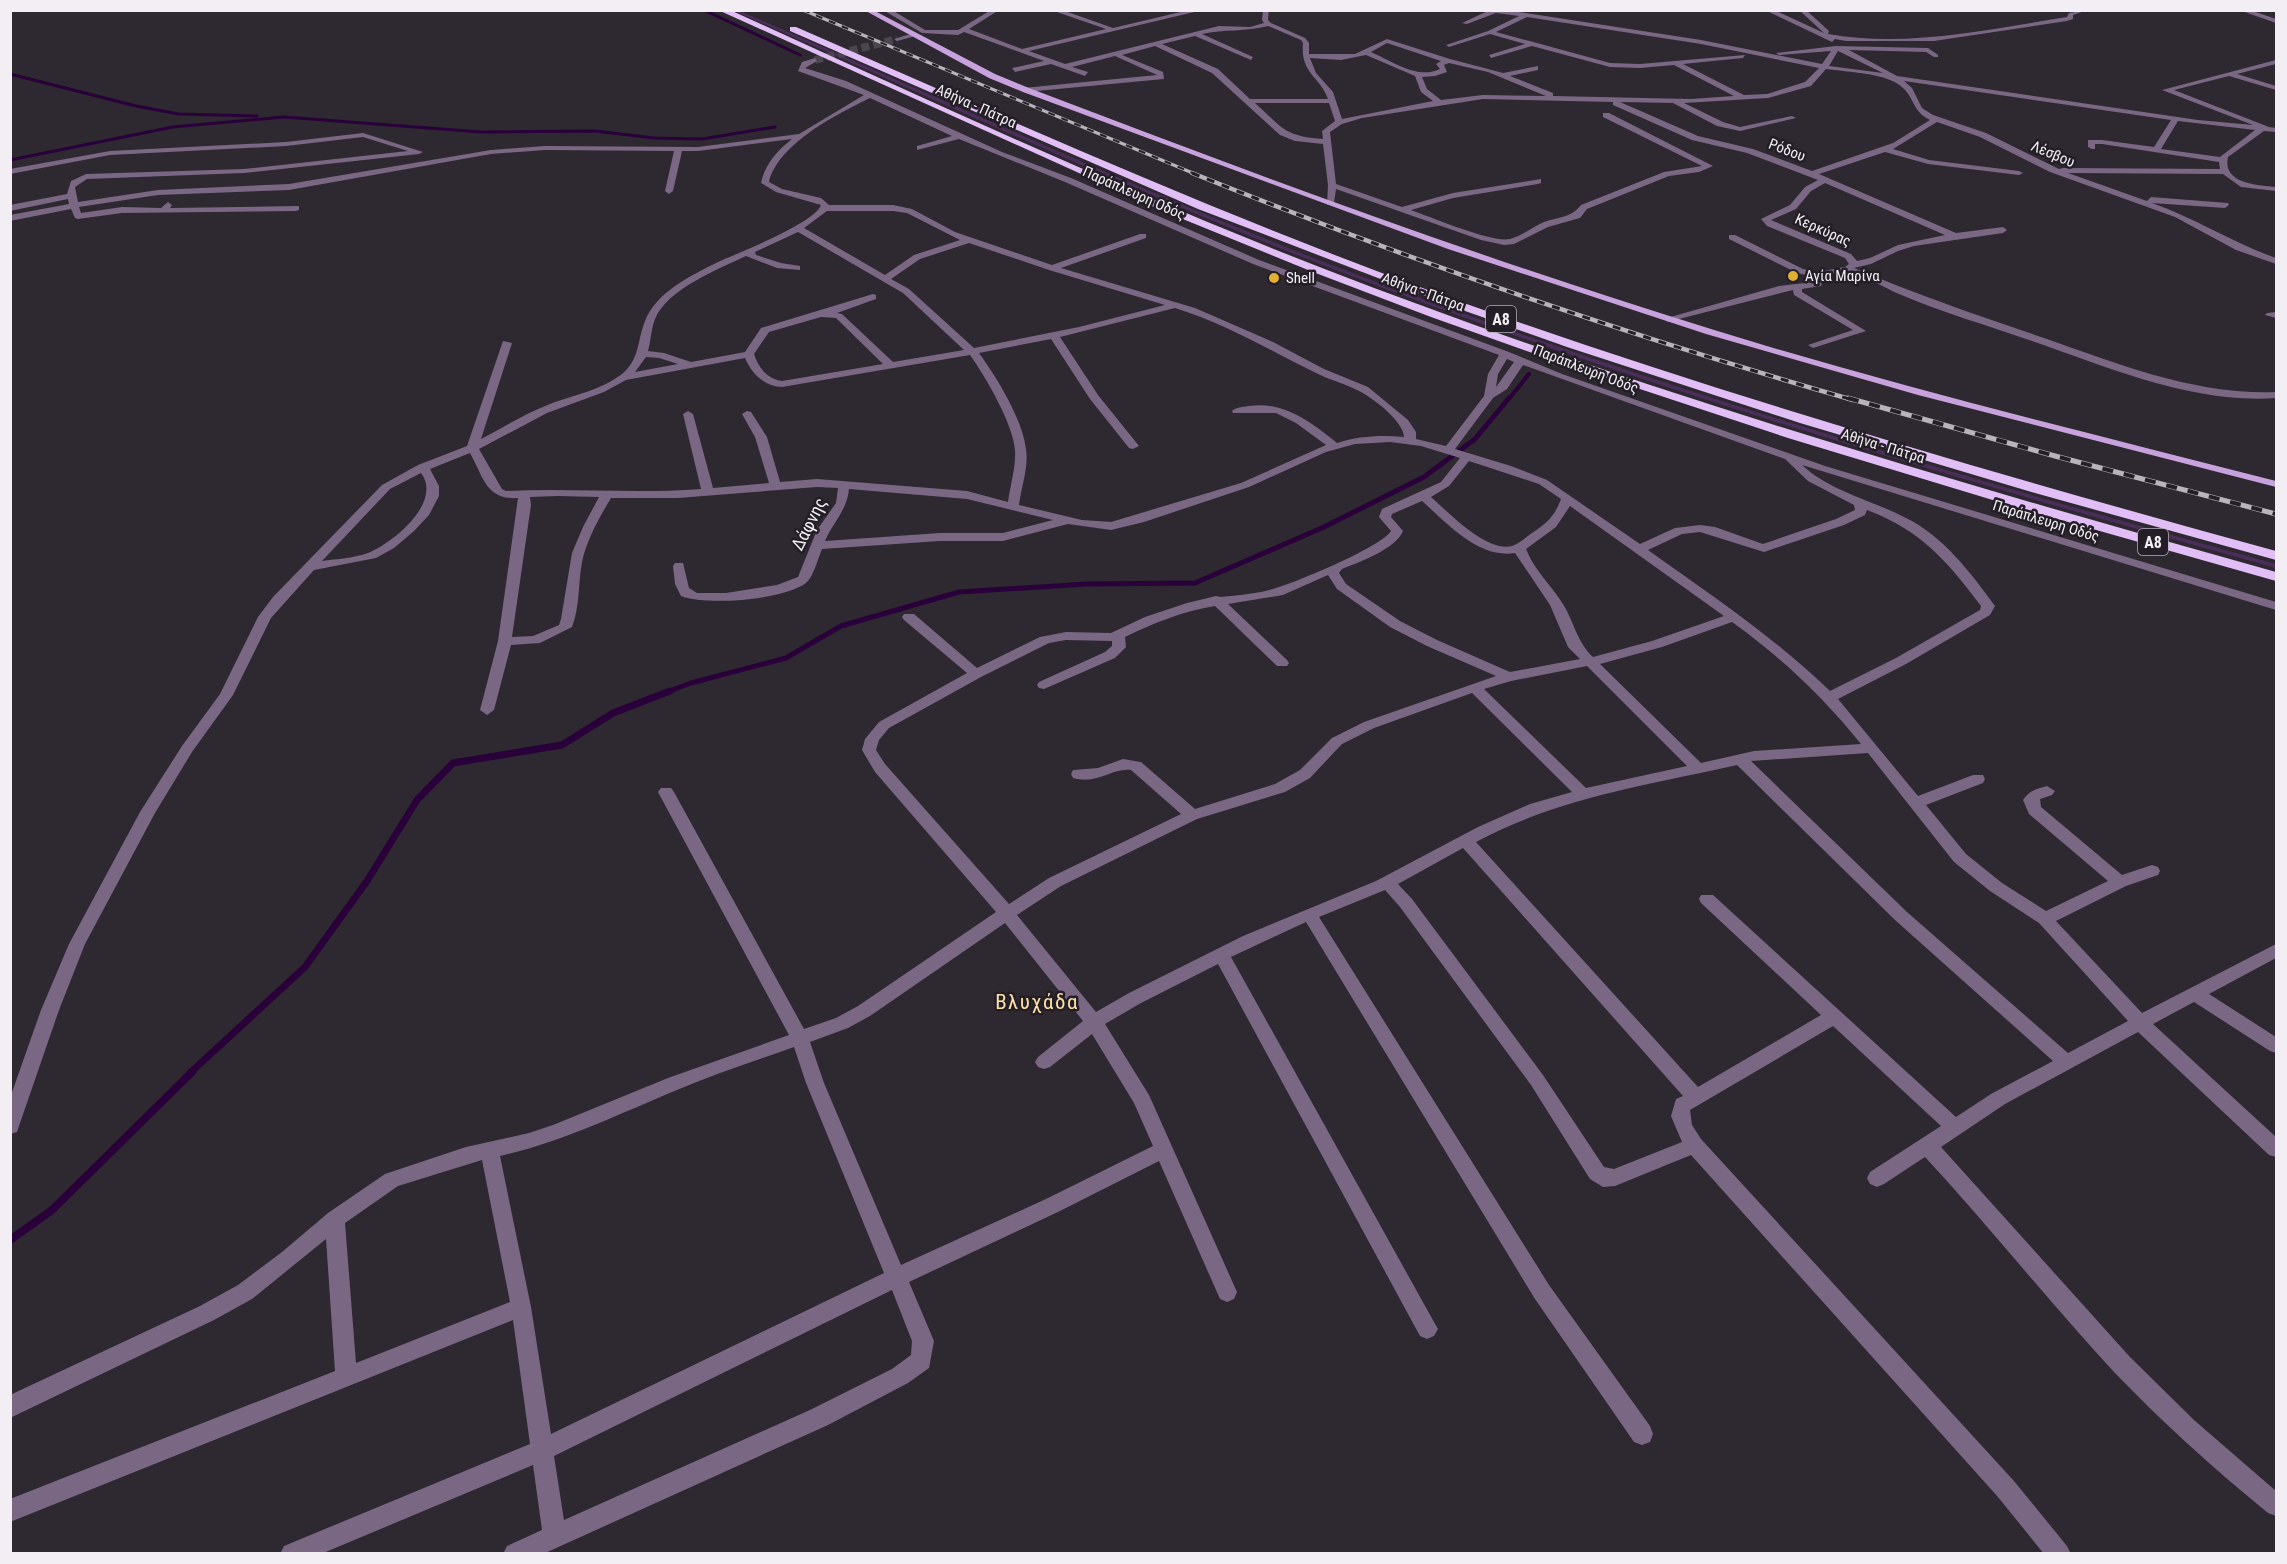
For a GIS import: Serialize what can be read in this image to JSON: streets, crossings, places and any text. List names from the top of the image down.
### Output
{
  "streets": {
    "highway": ["Αθήνα - Πάτρα", "Α8"],
    "street": [
      "Ρόδου",
      "Λέσβου",
      "Παράπλευρη Οδός",
      "Κερκύρας",
      "Δάφνης"
    ]
  },
  "crossings": [
    ["Ρόδου", "Κερκύρας"]
  ],
  "districts": ["Βλυχάδα"],
  "places": ["Αγία Μαρίνα", "Shell"]
}
